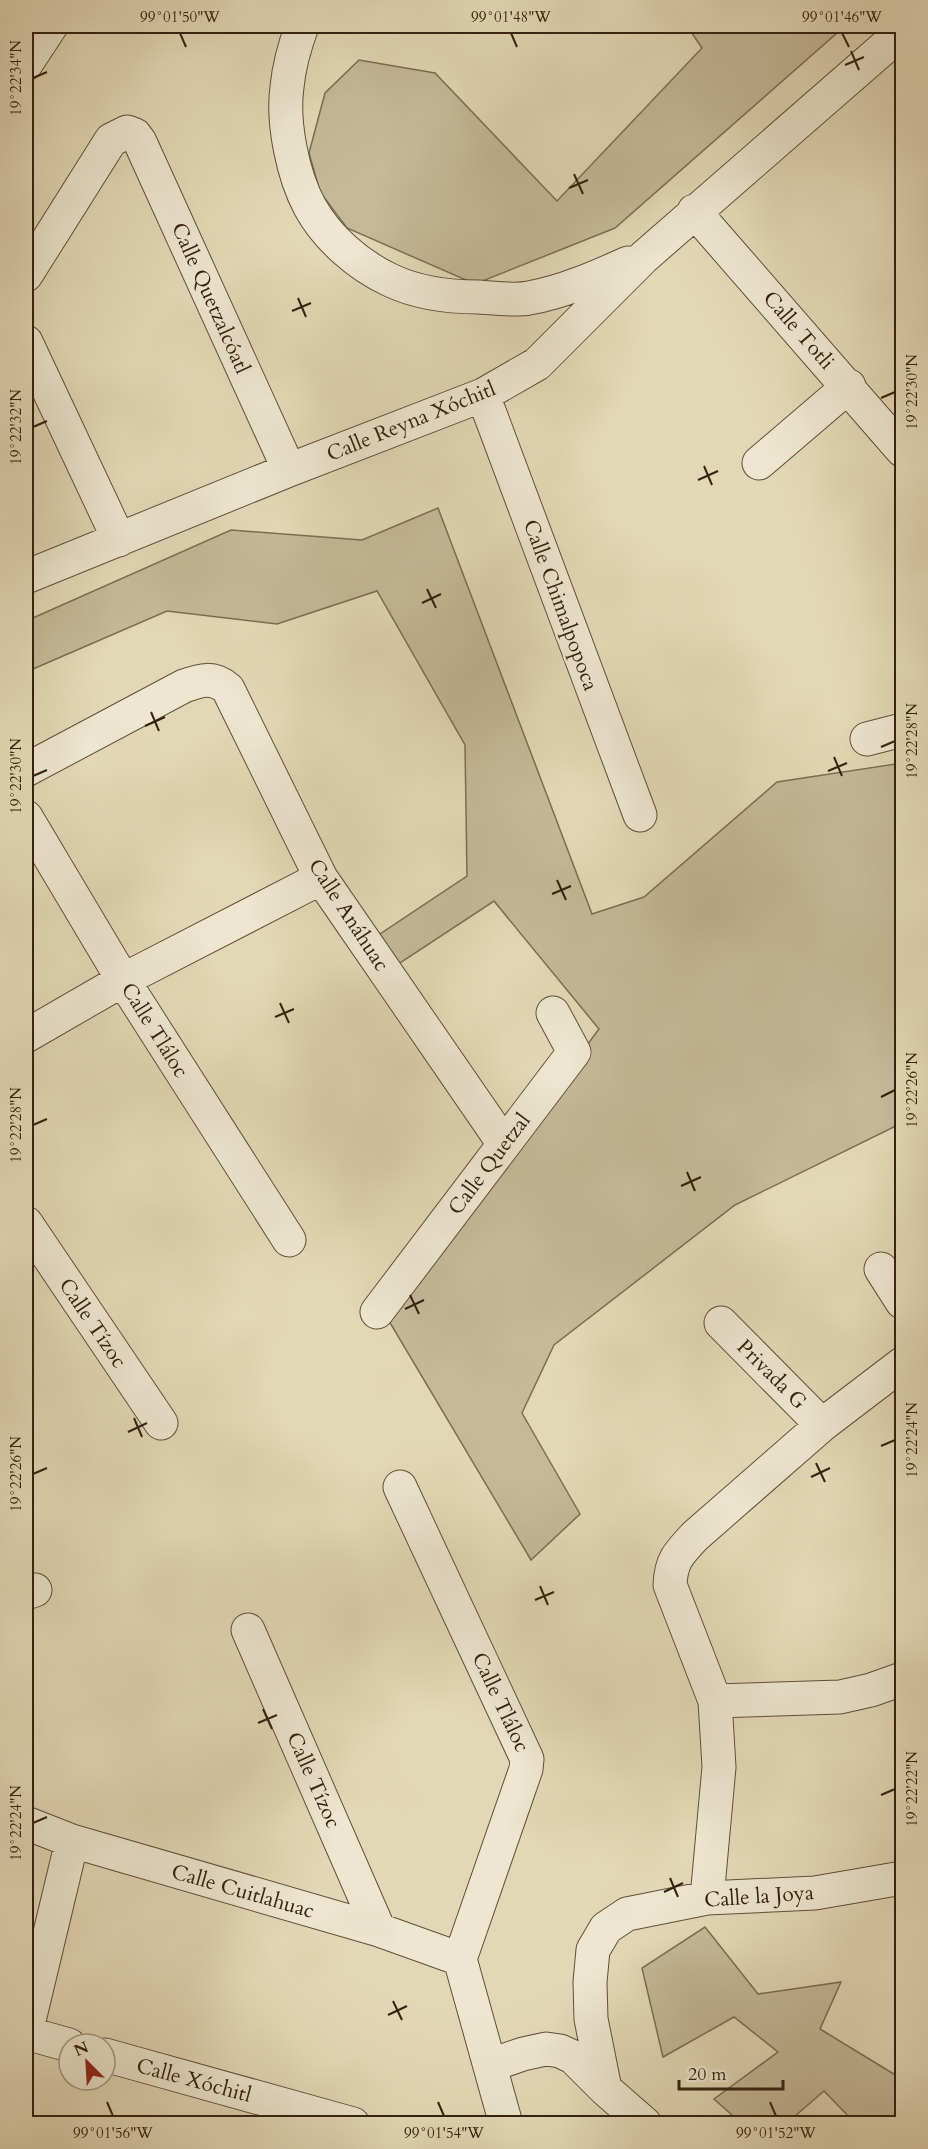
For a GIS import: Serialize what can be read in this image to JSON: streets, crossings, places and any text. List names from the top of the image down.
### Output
{
  "streets": {
    "street": [
      "Calle Quetzalcóatl",
      "Calle Totli",
      "Calle Reyna Xóchitl",
      "Calle Chimalpopoca",
      "Calle Anáhuac",
      "Calle Tláloc",
      "Calle Quetzal",
      "Calle Tízoc",
      "Privada G",
      "Calle Cuitlahuac",
      "Calle la Joya",
      "Calle Xóchitl"
    ]
  },
  "crossings": [
    ["Calle Quetzalcóatl", "Calle Reyna Xóchitl"],
    ["Calle Totli", "Calle Reyna Xóchitl"],
    ["Calle Reyna Xóchitl", "Calle Chimalpopoca"],
    ["Calle Anáhuac", "Calle Quetzal"],
    ["Calle Tláloc", "Calle Cuitlahuac"],
    ["Calle Tízoc", "Calle Cuitlahuac"]
  ],
  "scale_bar": "20 m",
  "north": "top left",
  "coordinates": [
    "99°01'50\"W",
    "99°01'48\"W",
    "99°01'46\"W",
    "19°22'34\"N",
    "19°22'30\"N",
    "19°22'32\"N",
    "19°22'28\"N",
    "19°22'26\"N",
    "19°22'24\"N",
    "19°22'22\"N",
    "99°01'56\"W",
    "99°01'54\"W",
    "99°01'52\"W"
  ]
}
